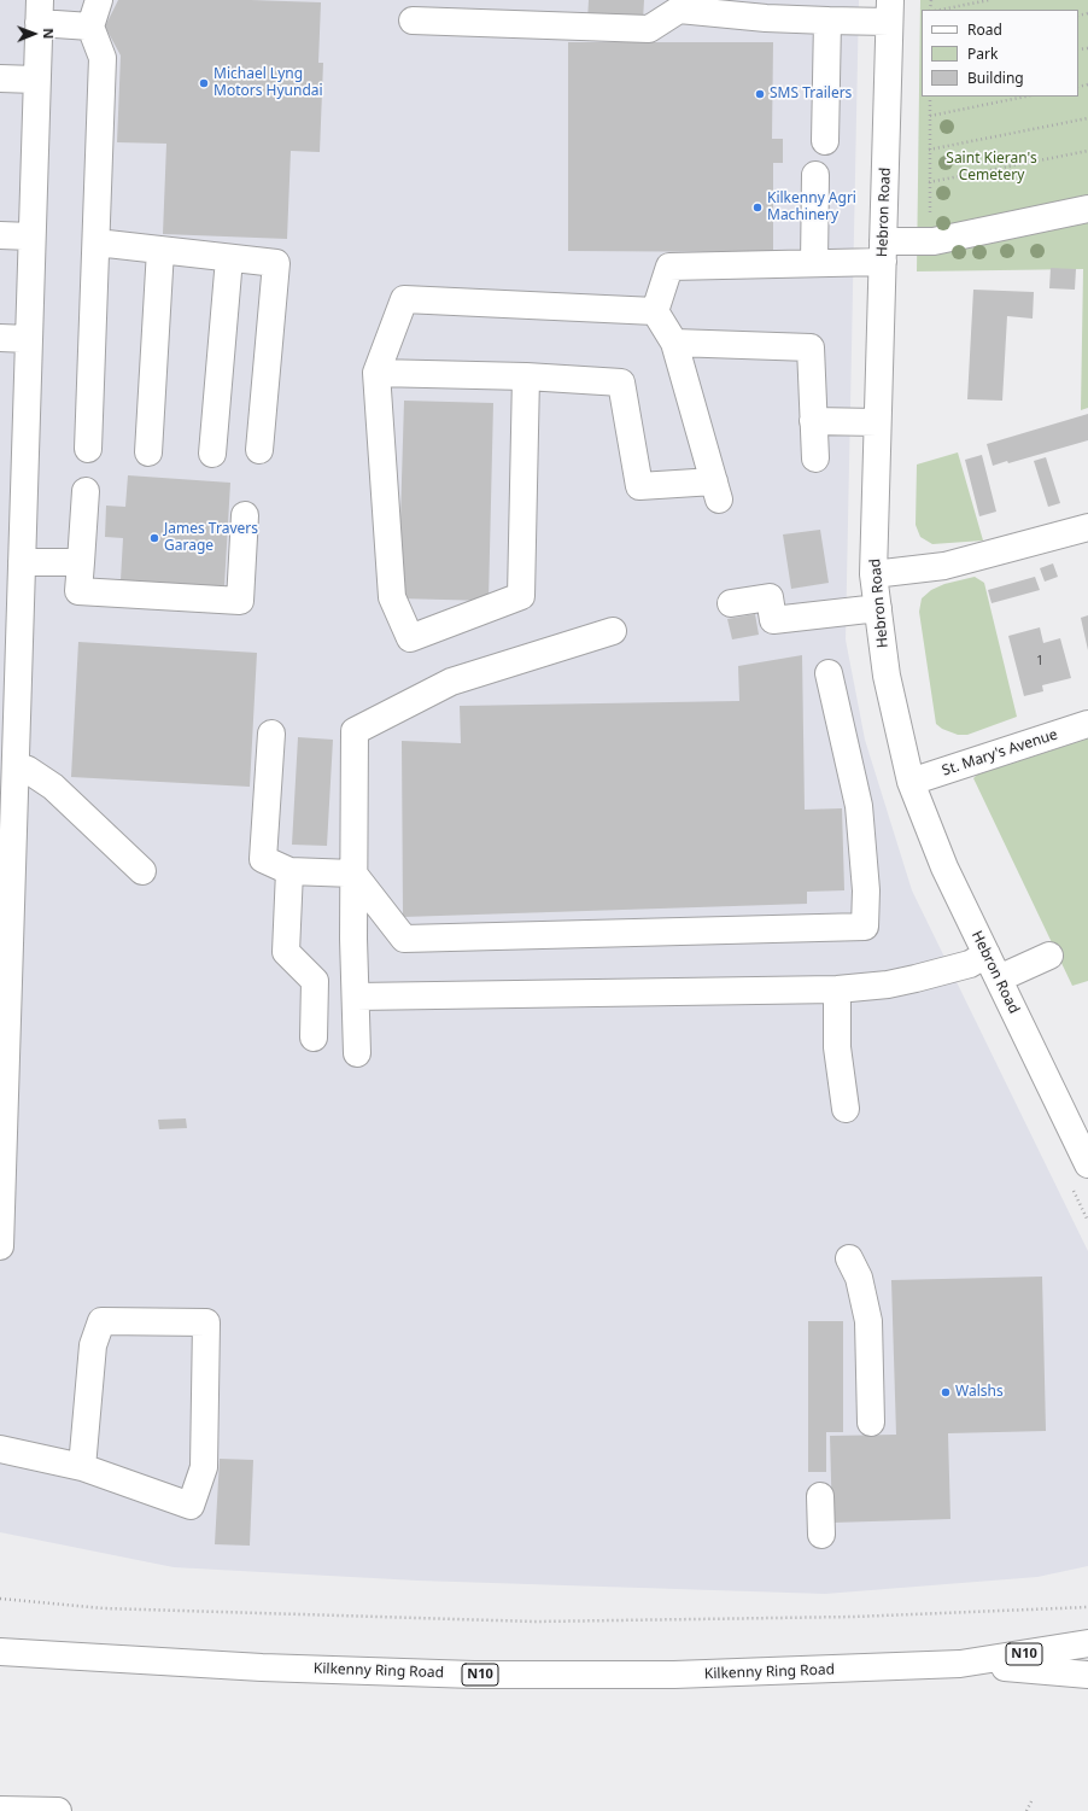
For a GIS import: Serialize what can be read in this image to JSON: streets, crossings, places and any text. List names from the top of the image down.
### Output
{
  "streets": {
    "main road": [
      "Hebron Road",
      "St. Mary's Avenue",
      "N10",
      "Kilkenny Ring Road"
    ]
  },
  "crossings": [
    ["Hebron Road", "St. Mary's Avenue"]
  ],
  "parks": ["Saint Kieran's Cemetery"],
  "places": [
    "Michael Lyng Motors Hyundai",
    "SMS Trailers",
    "Kilkenny Agri Machinery",
    "James Travers Garage",
    "Walshs"
  ],
  "house_numbers": ["1"],
  "legend": ["Road", "Park", "Building"],
  "north": "right"
}
